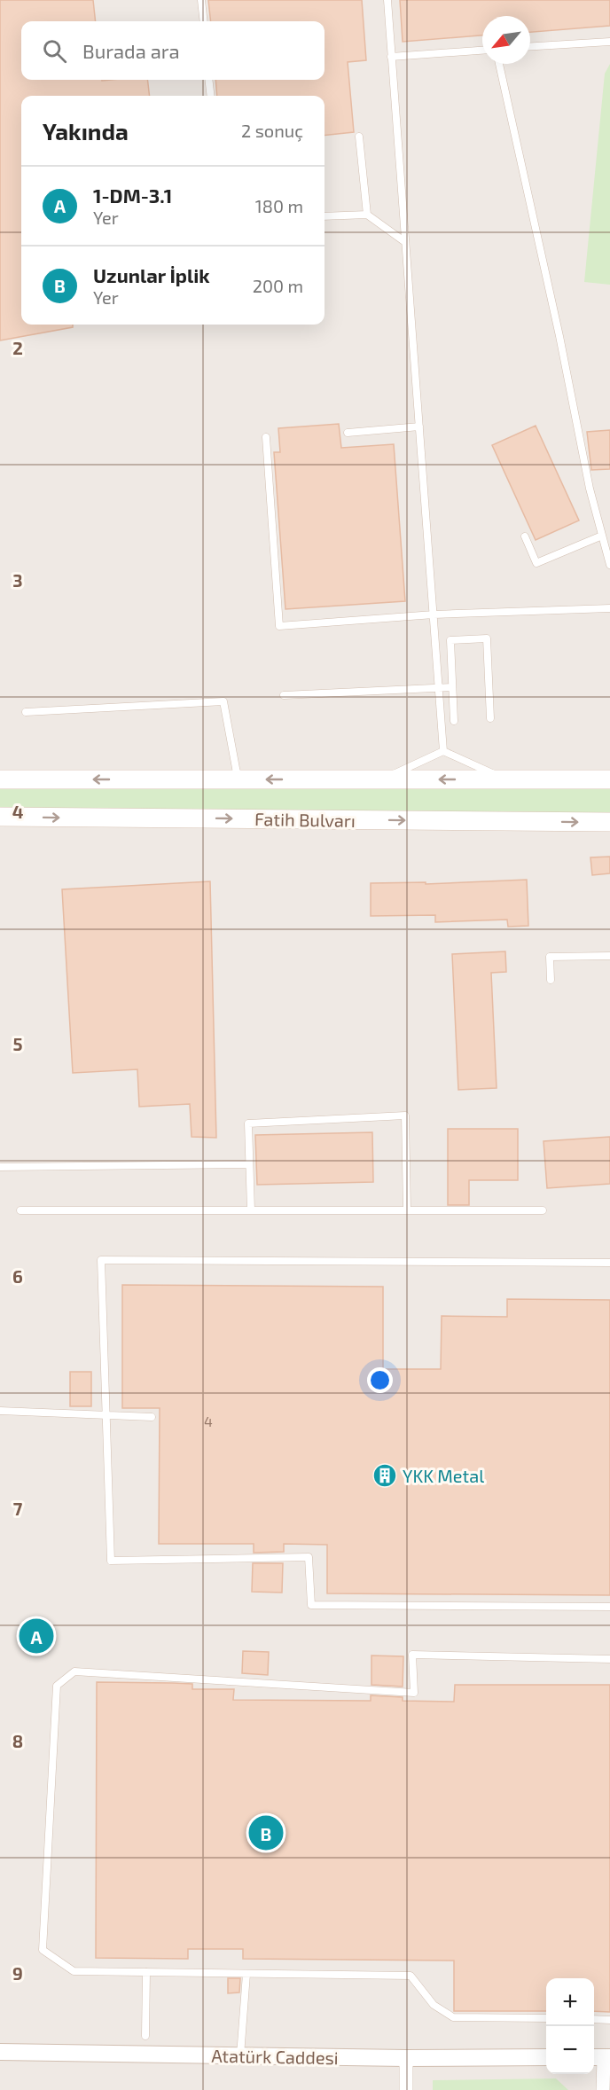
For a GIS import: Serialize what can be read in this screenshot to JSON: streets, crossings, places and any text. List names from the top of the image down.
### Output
{
  "streets": {
    "main road": ["Fatih Bulvarı"],
    "street": ["Atatürk Caddesi"]
  },
  "places": {
    "building": ["YKK Metal"]
  },
  "house_numbers": ["4"],
  "north": "bottom left",
  "page": {
    "search": "Burada ara",
    "heading": ["Yakında", "2 sonuç"],
    "list": [
      {
        "mark": "A",
        "name": "1-DM-3.1",
        "note": "Yer",
        "value": "180 m"
      },
      {
        "mark": "B",
        "name": "Uzunlar İplik",
        "note": "Yer",
        "value": "200 m"
      }
    ],
    "pins": ["A", "B"],
    "map_buttons": ["+", "−"]
  },
  "grid": {
    "rows": [
      "2",
      "3",
      "4",
      "5",
      "6",
      "7",
      "8",
      "9"
    ]
  }
}
